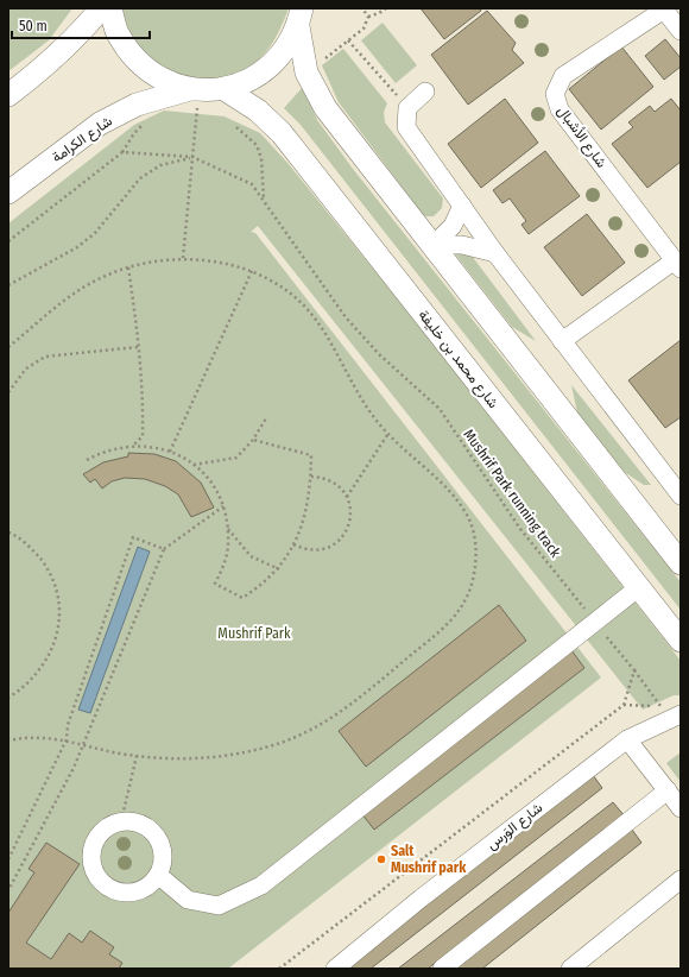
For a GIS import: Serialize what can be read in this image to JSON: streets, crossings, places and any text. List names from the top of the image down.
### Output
{
  "streets": {
    "main road": ["شارع الكرامة", "شارع محمد بن خليفة"],
    "street": ["شارع الأشبال", "شارع الوَرس"],
    "path": ["Mushrif Park running track"]
  },
  "crossings": [
    ["Mushrif Park running track", "شارع الوَرس"]
  ],
  "parks": ["Mushrif Park"],
  "places": ["Salt Mushrif park"],
  "scale_bar": "50 m"
}
